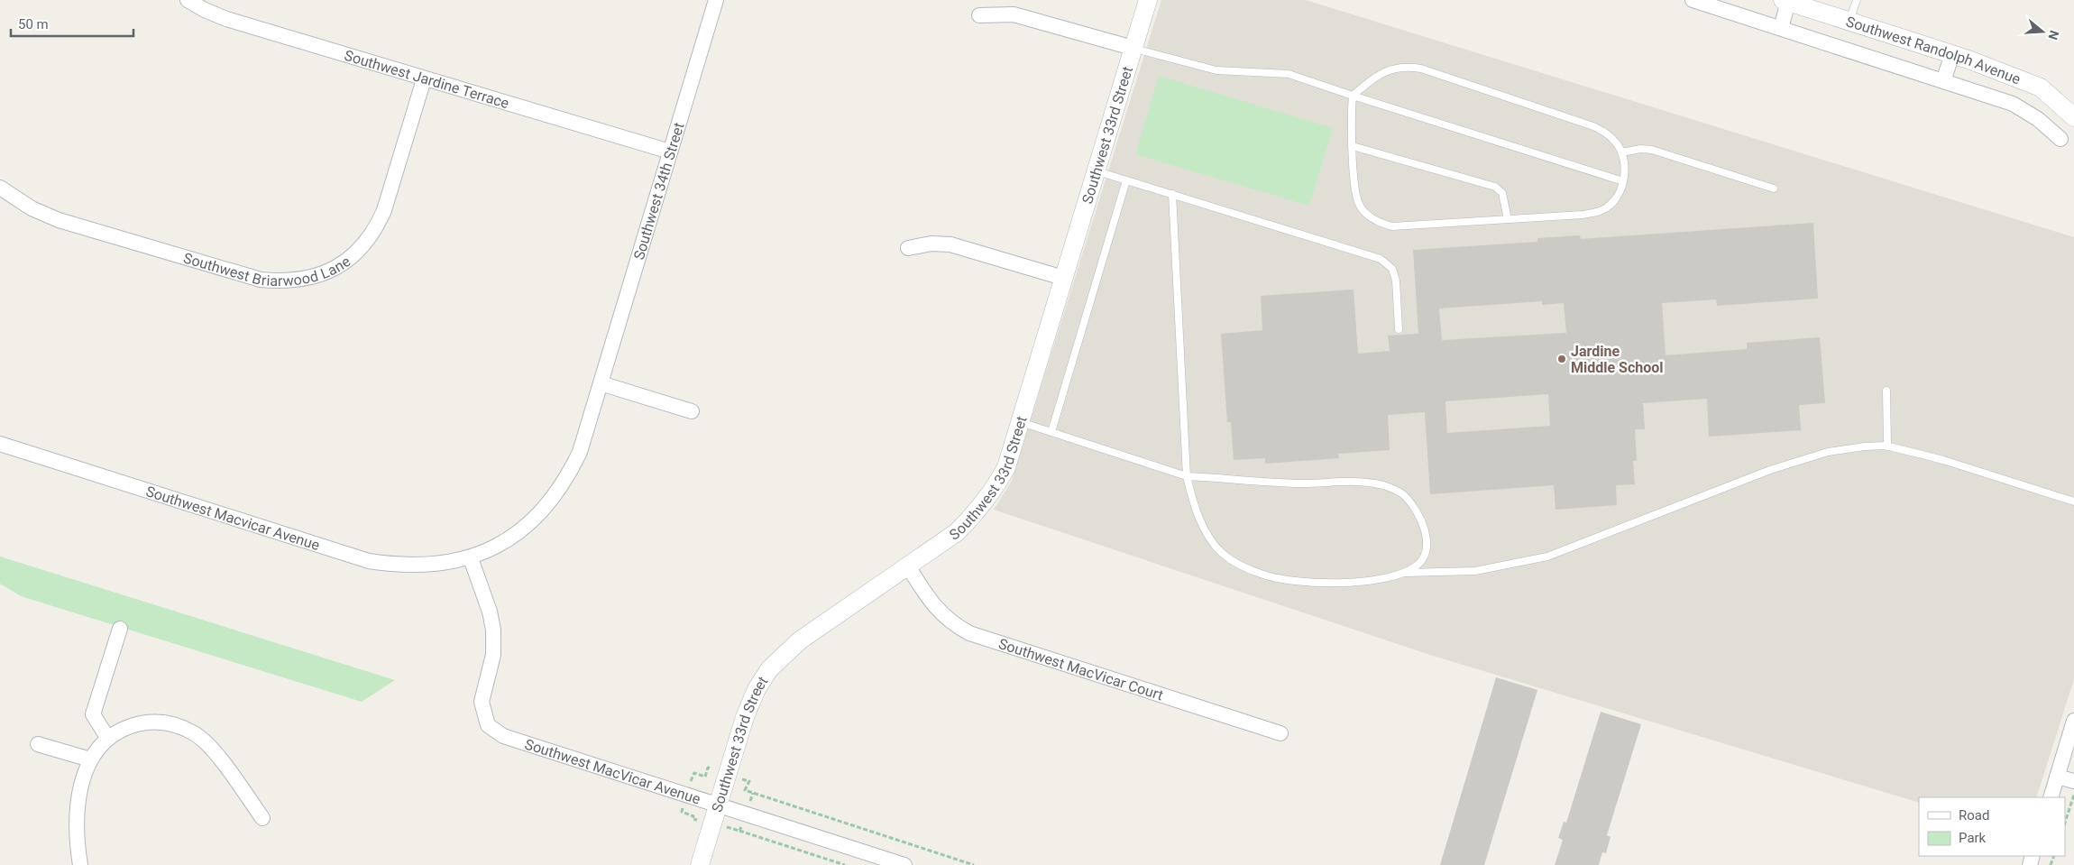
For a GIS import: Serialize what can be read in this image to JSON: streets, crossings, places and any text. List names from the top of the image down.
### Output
{
  "streets": {
    "street": [
      "Southwest Randolph Avenue",
      "Southwest Jardine Terrace",
      "Southwest 33rd Street",
      "Southwest 34th Street",
      "Southwest Briarwood Lane",
      "Southwest Macvicar Avenue",
      "Southwest MacVicar Court",
      "Southwest MacVicar Avenue"
    ]
  },
  "crossings": [
    ["Southwest Jardine Terrace", "Southwest 34th Street"],
    ["Southwest Jardine Terrace", "Southwest Briarwood Lane"],
    ["Southwest 33rd Street", "Southwest MacVicar Court"],
    ["Southwest 33rd Street", "Southwest MacVicar Avenue"],
    ["Southwest 34th Street", "Southwest Macvicar Avenue"],
    ["Southwest 34th Street", "Southwest MacVicar Avenue"],
    ["Southwest Macvicar Avenue", "Southwest MacVicar Avenue"]
  ],
  "places": ["Jardine Middle School"],
  "legend": ["Road", "Park"],
  "scale_bar": "50 m",
  "north": "right"
}
